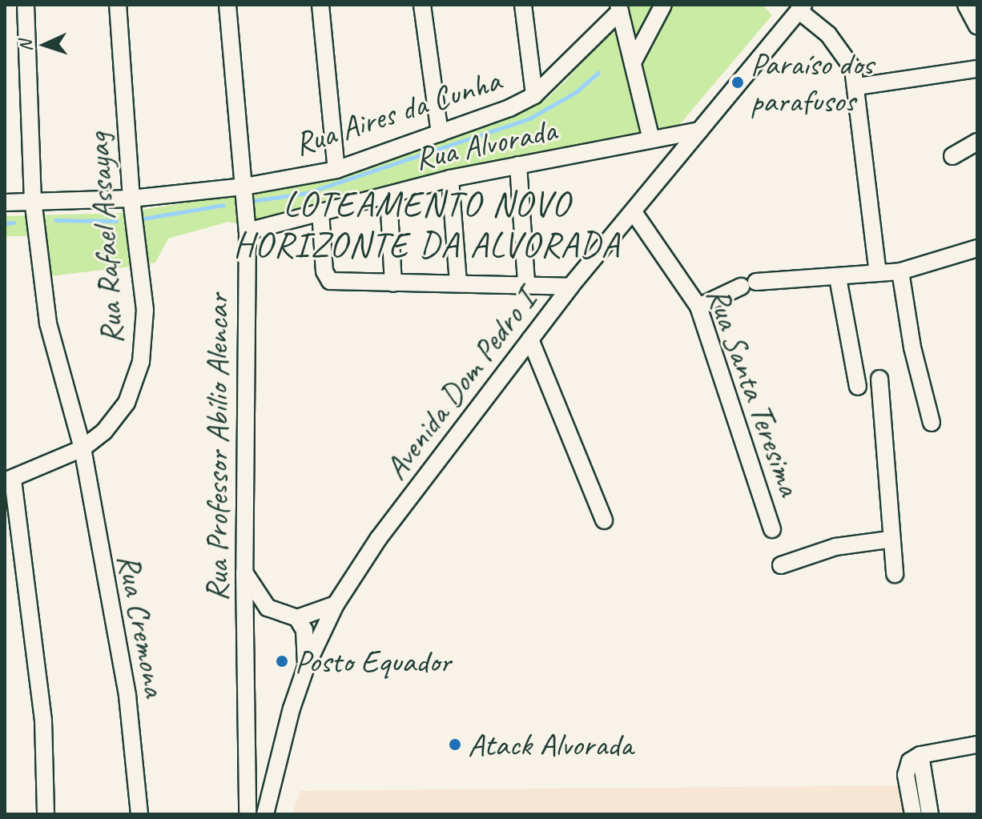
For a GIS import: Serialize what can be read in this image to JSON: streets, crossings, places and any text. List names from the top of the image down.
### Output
{
  "streets": {
    "street": [
      "Rua Aires da Cunha",
      "Rua Alvorada",
      "Rua Rafael Assayag",
      "Avenida Dom Pedro I",
      "Rua Santa Teresima",
      "Rua Professor Abílio Alencar",
      "Rua Cremona"
    ]
  },
  "crossings": [
    ["Rua Aires da Cunha", "Rua Rafael Assayag"],
    ["Rua Aires da Cunha", "Rua Professor Abílio Alencar"],
    ["Rua Aires da Cunha", "Rua Cremona"],
    ["Rua Alvorada", "Avenida Dom Pedro I"],
    ["Rua Alvorada", "Rua Professor Abílio Alencar"],
    ["Rua Rafael Assayag", "Rua Cremona"],
    ["Avenida Dom Pedro I", "Rua Santa Teresima"]
  ],
  "districts": ["LOTEAMENTO NOVO HORIZONTE DA ALVORADA"],
  "places": ["Paraíso dos parafusos", "Posto Equador", "Atack Alvorada"],
  "north": "left"
}
